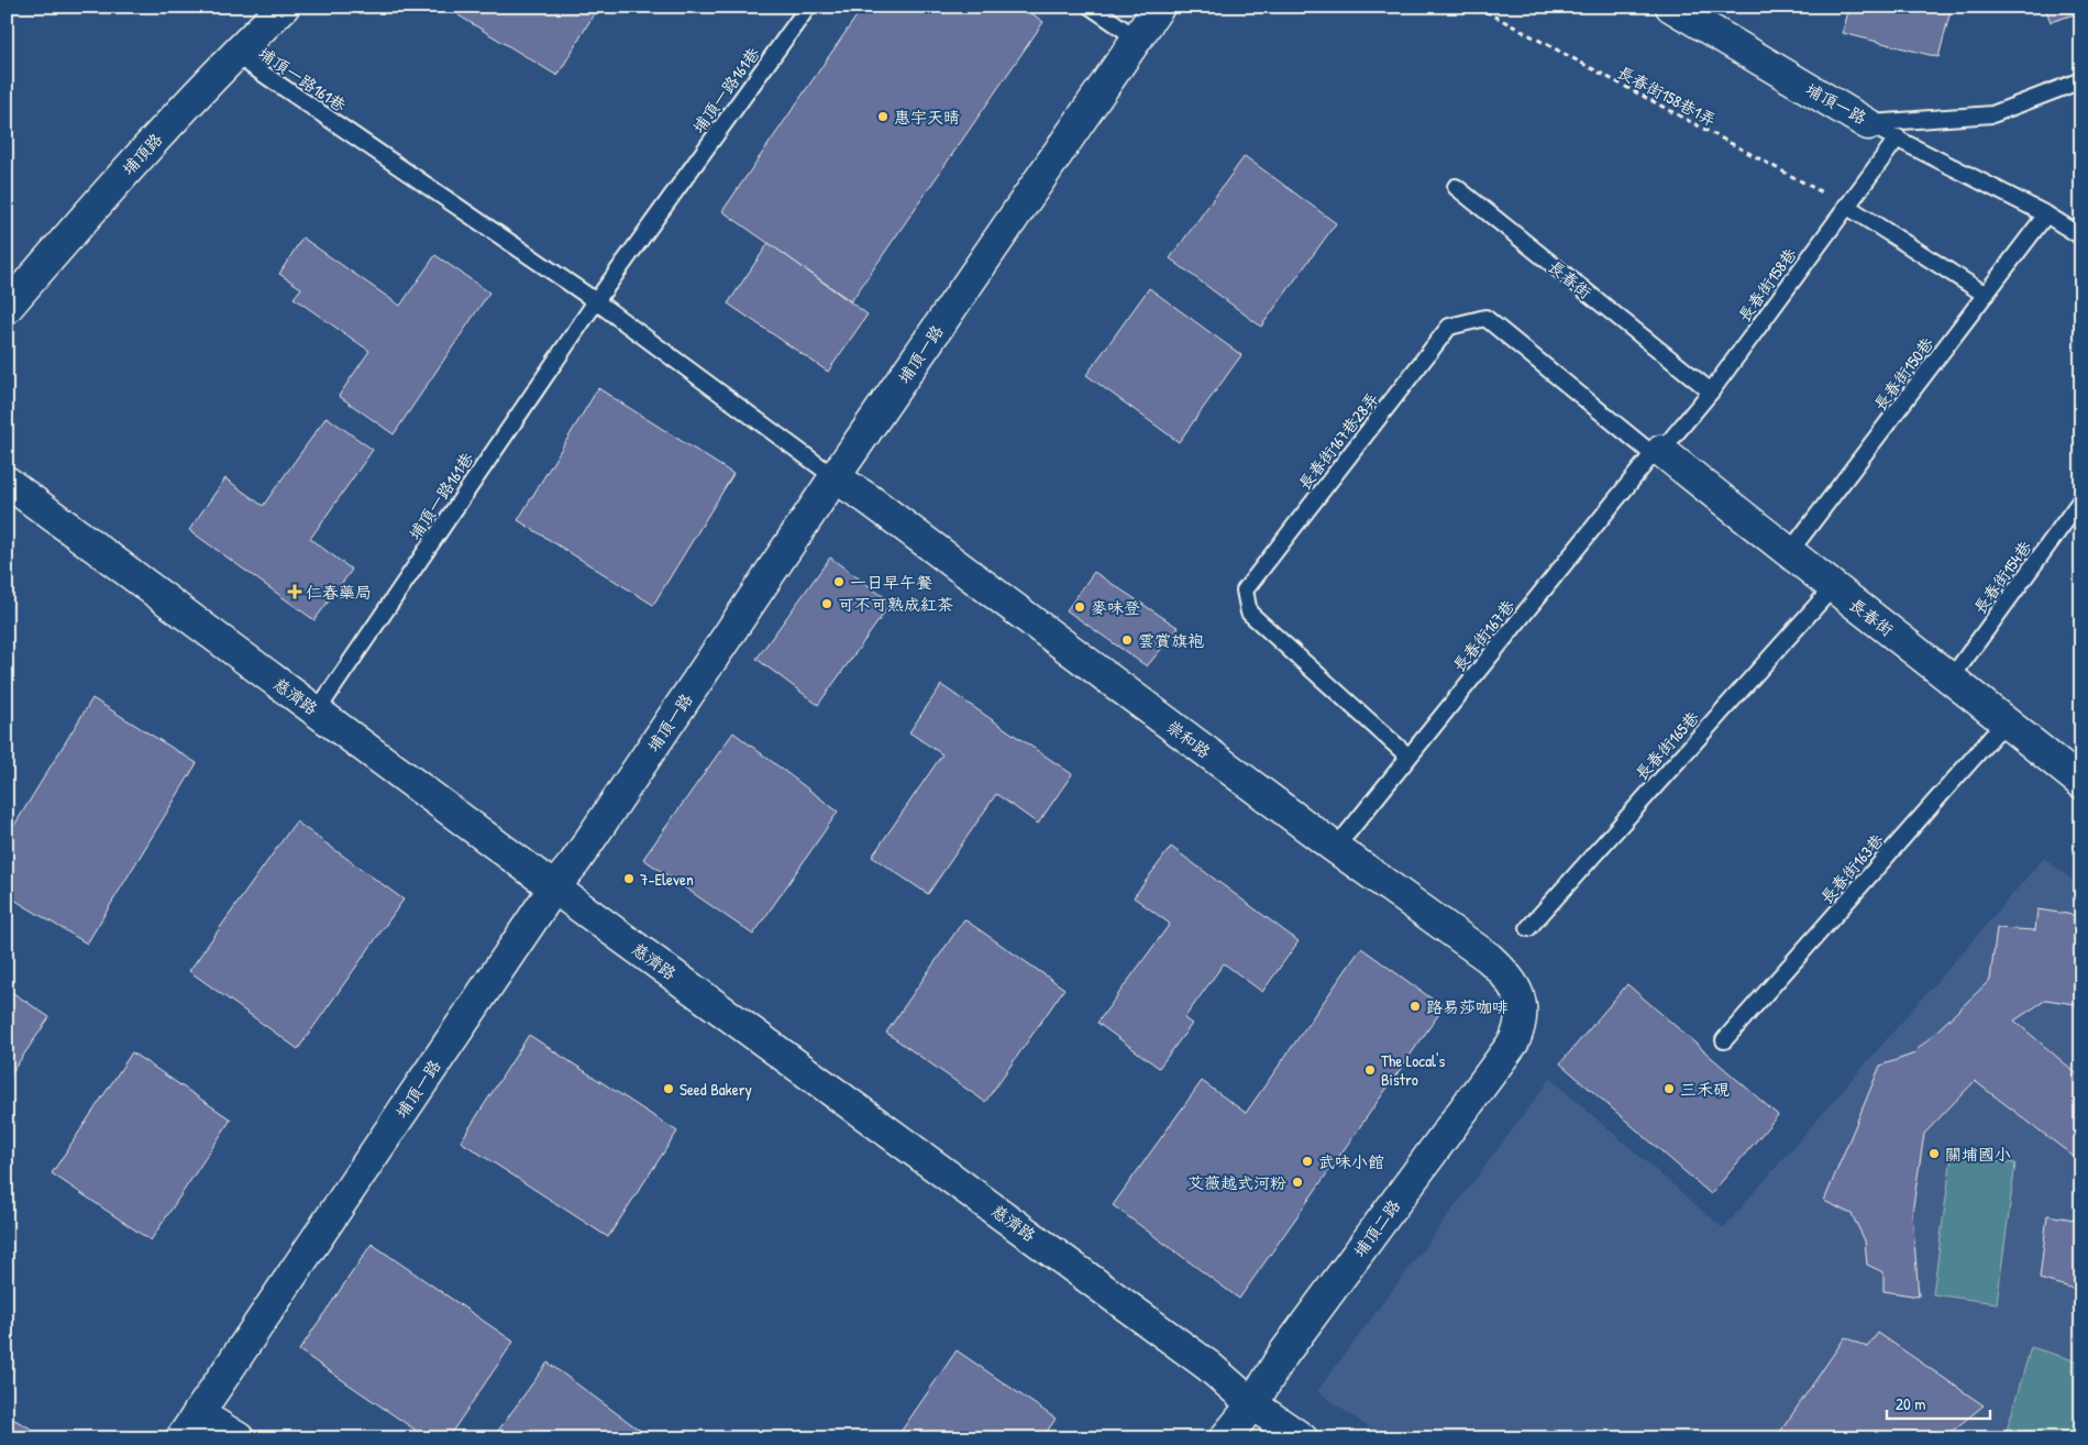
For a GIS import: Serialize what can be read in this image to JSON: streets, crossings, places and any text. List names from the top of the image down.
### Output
{
  "streets": {
    "street": [
      "埔頂一路",
      "埔頂路",
      "長春街",
      "慈濟路",
      "崇和路",
      "埔頂二路"
    ],
    "lane": [
      "埔頂一路161巷",
      "長春街158巷",
      "長春街150巷",
      "長春街167巷28弄",
      "長春街154巷",
      "長春街167巷",
      "長春街165巷",
      "長春街163巷"
    ],
    "path": ["長春街158巷1弄"]
  },
  "crossings": [
    ["埔頂一路161巷", "埔頂一路"],
    ["埔頂一路161巷", "埔頂路"],
    ["埔頂一路161巷", "慈濟路"],
    ["埔頂一路161巷", "崇和路"],
    ["長春街158巷1弄", "長春街158巷"],
    ["埔頂一路", "慈濟路"],
    ["埔頂一路", "崇和路"],
    ["長春街", "長春街158巷"],
    ["長春街", "長春街150巷"],
    ["長春街", "長春街167巷28弄"],
    ["長春街", "長春街154巷"],
    ["長春街", "長春街167巷"],
    ["長春街", "長春街165巷"],
    ["長春街", "長春街163巷"],
    ["長春街158巷", "長春街167巷28弄"],
    ["長春街158巷", "長春街167巷"],
    ["長春街167巷28弄", "長春街167巷"],
    ["長春街167巷", "崇和路"],
    ["慈濟路", "埔頂二路"],
    ["崇和路", "埔頂二路"]
  ],
  "places": {
    "other": [
      "惠宇天晴",
      "一日早午餐",
      "可不可熟成紅茶",
      "麥味登",
      "雲賞旗袍",
      "7-Eleven",
      "路易莎咖啡",
      "The Local's Bistro",
      "Seed Bakery",
      "三禾硯",
      "關埔國小",
      "武味小館",
      "艾薇越式河粉"
    ],
    "health": ["仁春藥局"]
  },
  "scale_bar": "20 m"
}
